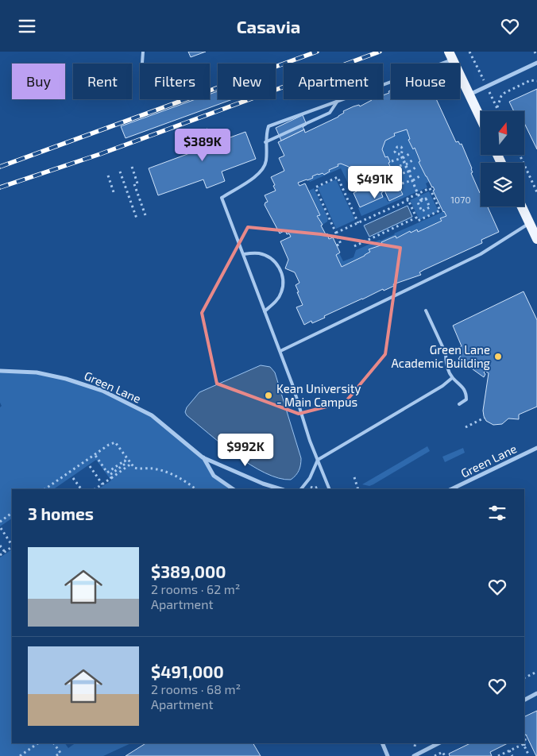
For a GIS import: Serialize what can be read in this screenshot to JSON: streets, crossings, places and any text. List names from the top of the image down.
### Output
{
  "streets": {
    "street": ["Green Lane"]
  },
  "places": ["Green Lane Academic Building", "Kean University - Main Campus"],
  "house_numbers": ["1070"],
  "north": "top",
  "page": {
    "header": "Casavia",
    "chip": [
      "Buy",
      "Rent",
      "Filters",
      "New",
      "Apartment",
      "House"
    ],
    "price": ["$389K", "$491K", "$992K"],
    "heading": "3 homes",
    "list": [
      {
        "name": "$389,000",
        "note": "2 rooms · 62 m² · Apartment"
      },
      {
        "name": "$491,000",
        "note": "2 rooms · 68 m² · Apartment"
      }
    ]
  }
}
